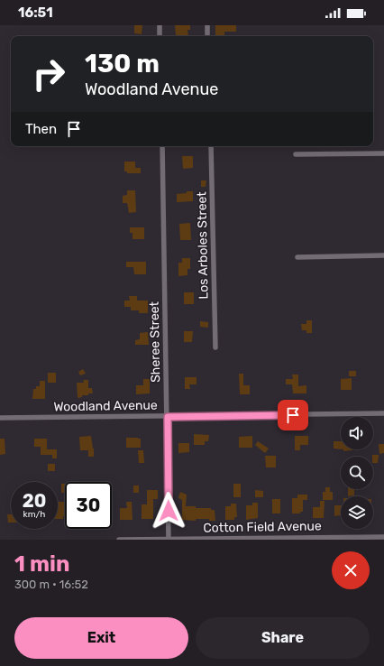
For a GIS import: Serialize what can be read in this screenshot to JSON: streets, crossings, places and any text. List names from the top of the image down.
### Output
{
  "streets": {
    "street": [
      "Los Arboles Street",
      "Sheree Street",
      "Woodland Avenue",
      "Cotton Field Avenue"
    ]
  },
  "crossings": [
    ["Sheree Street", "Woodland Avenue"],
    ["Sheree Street", "Cotton Field Avenue"]
  ],
  "page": {
    "status": "16:51",
    "turn": ["130 m", "Woodland Avenue"],
    "then": "Then",
    "speed": "20 km/h",
    "limit": "30",
    "heading": ["1 min", "300 m · 16:52"],
    "buttons": ["Exit", "Share"]
  }
}
